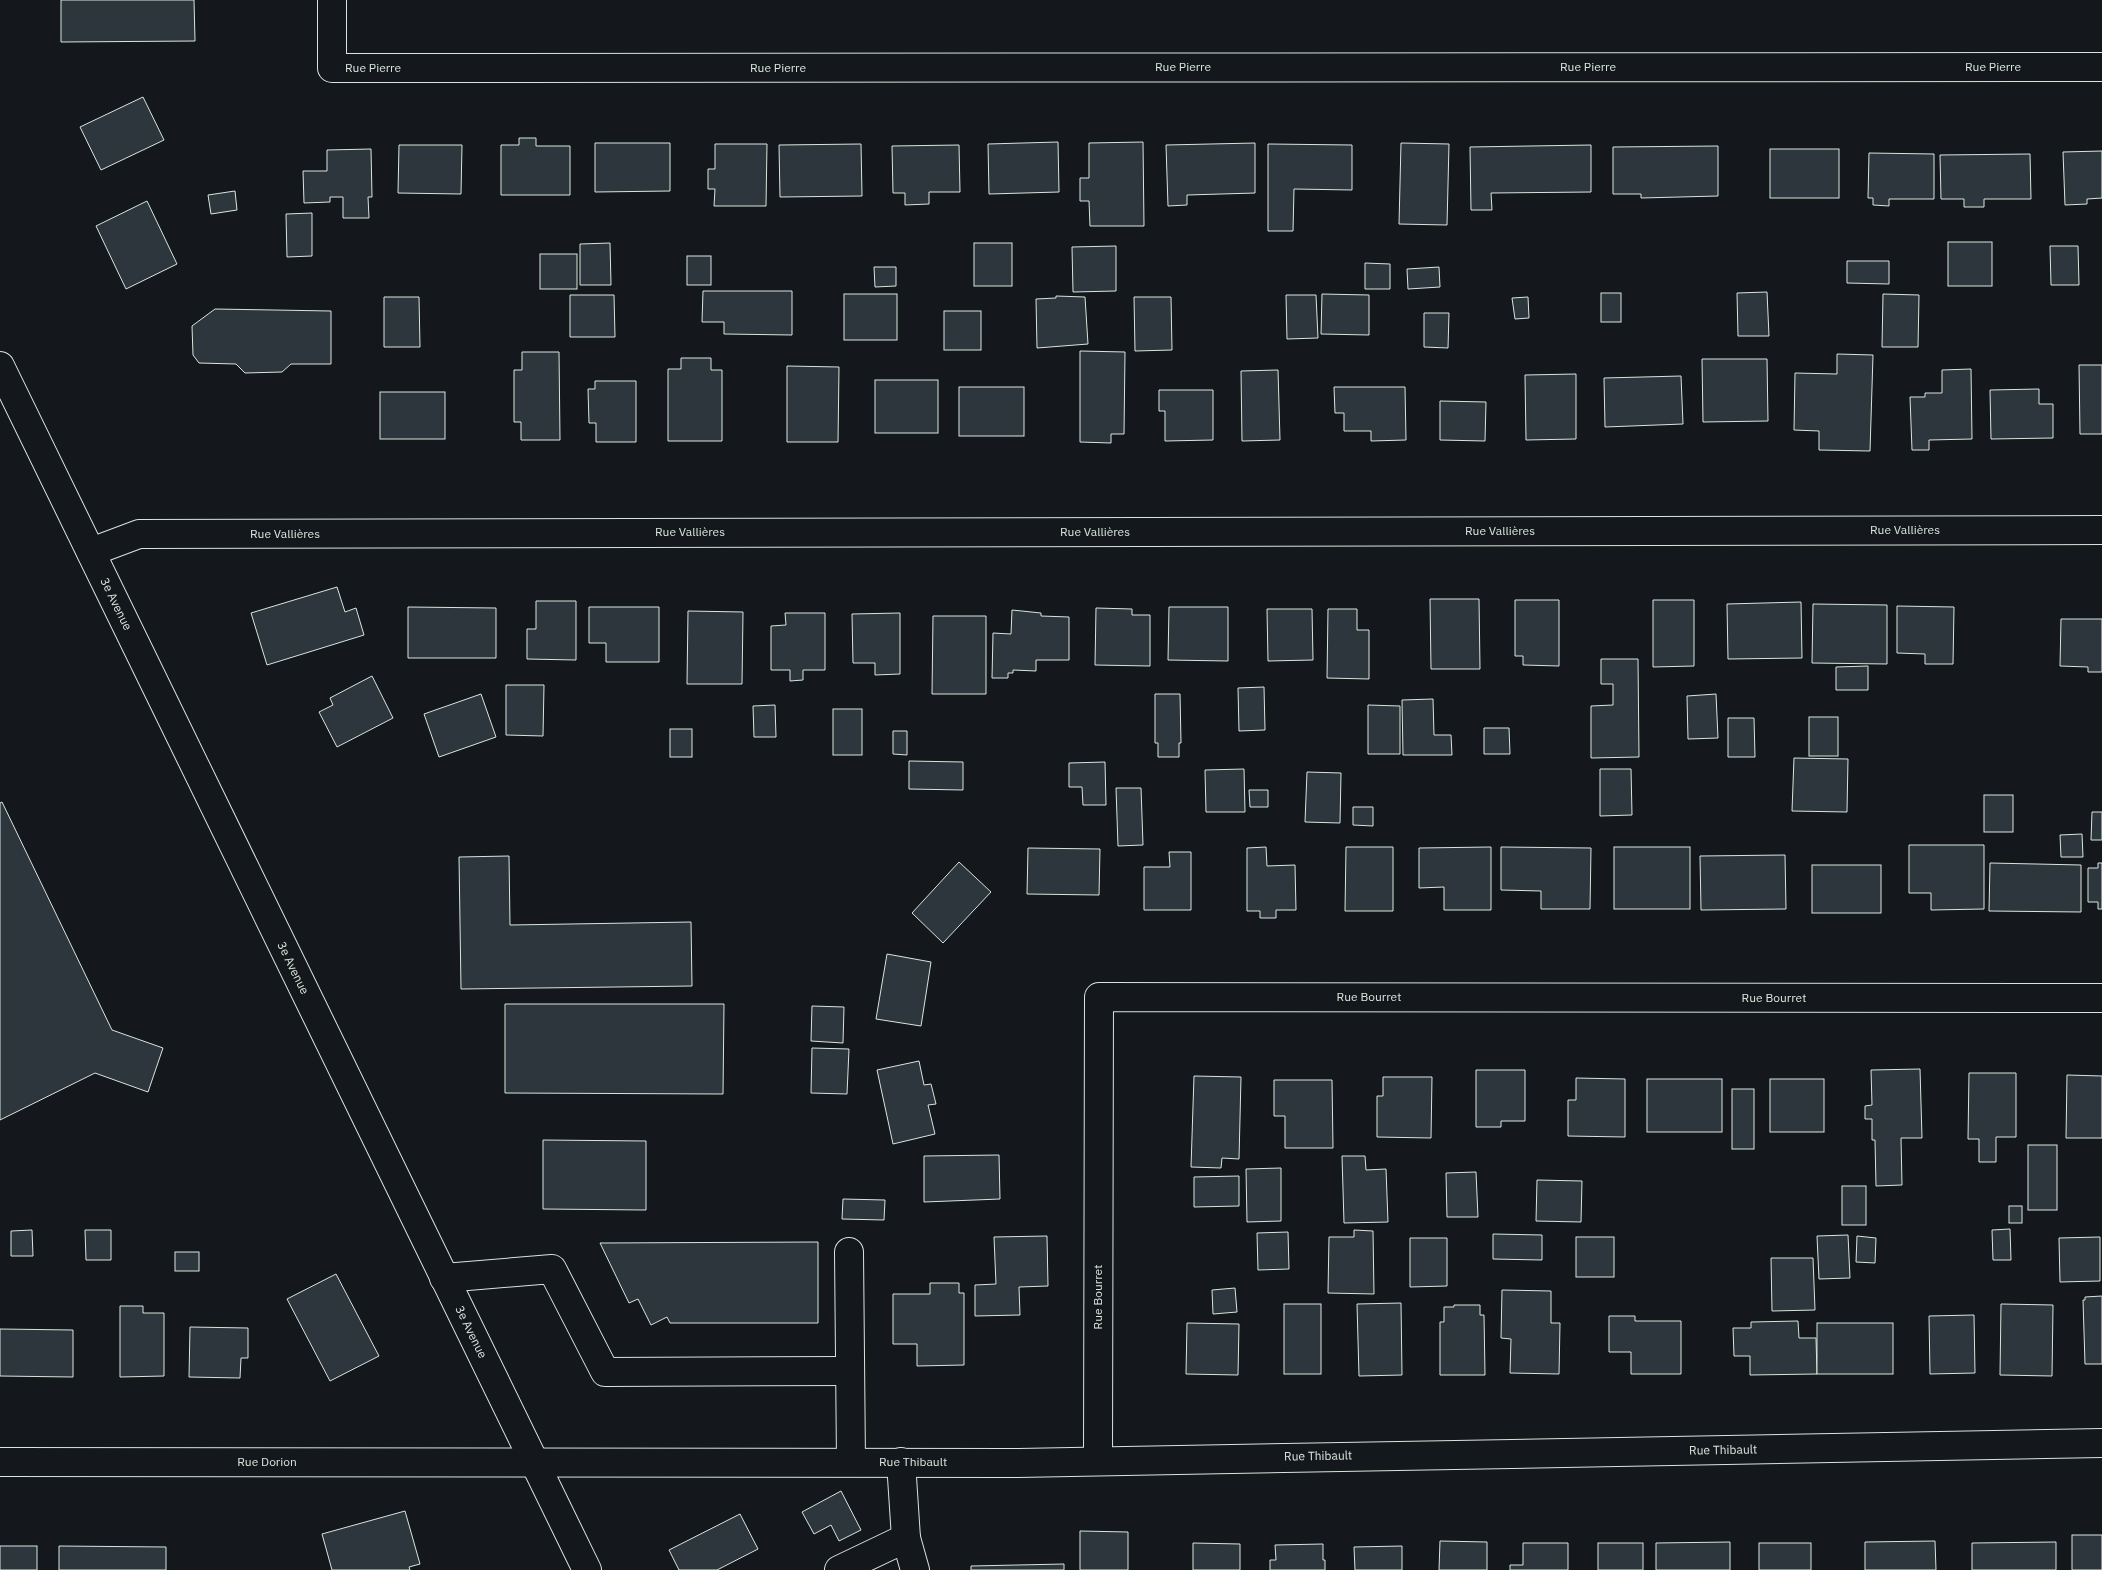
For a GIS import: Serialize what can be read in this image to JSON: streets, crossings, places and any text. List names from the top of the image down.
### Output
{
  "streets": {
    "street": [
      "Rue Pierre",
      "Rue Vallières",
      "3e Avenue",
      "Rue Bourret",
      "Rue Thibault",
      "Rue Dorion"
    ]
  },
  "crossings": [
    ["Rue Vallières", "3e Avenue"],
    ["3e Avenue", "Rue Thibault"],
    ["3e Avenue", "Rue Dorion"],
    ["Rue Bourret", "Rue Thibault"],
    ["Rue Thibault", "Rue Dorion"]
  ]
}
